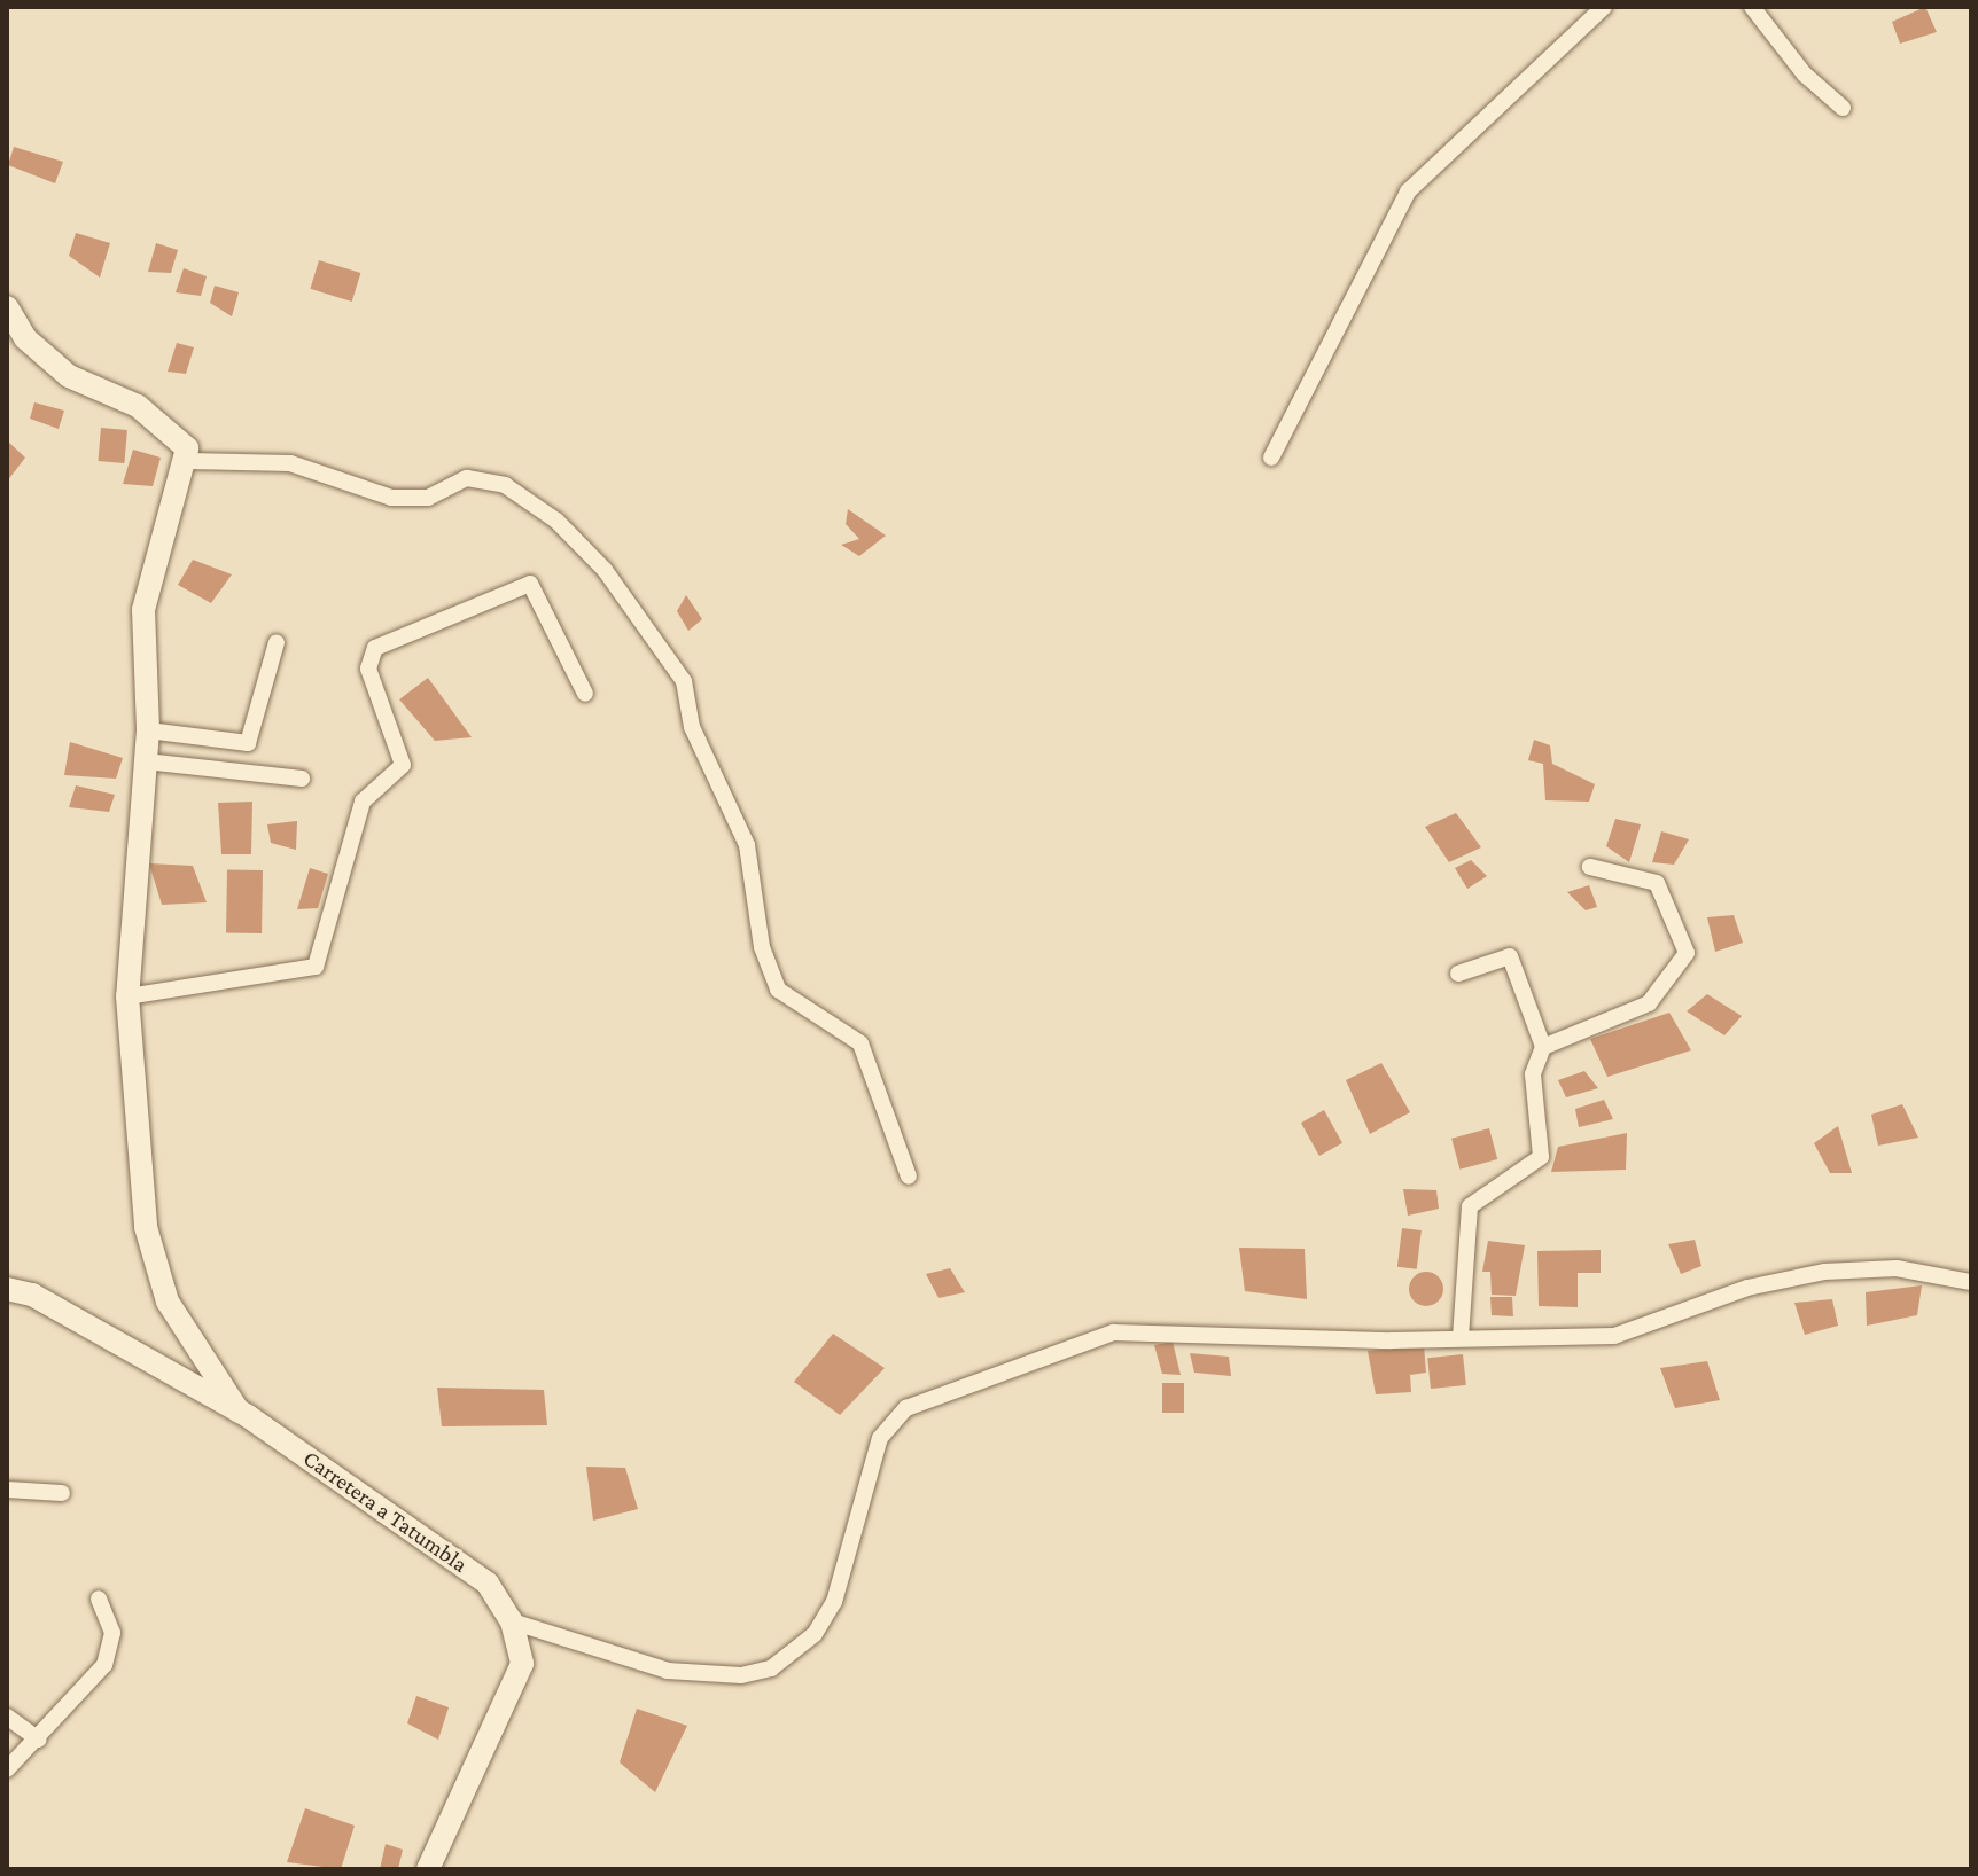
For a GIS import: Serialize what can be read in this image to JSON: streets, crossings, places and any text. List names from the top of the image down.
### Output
{
  "streets": {
    "street": ["Carretera a Tatumbla"]
  }
}
